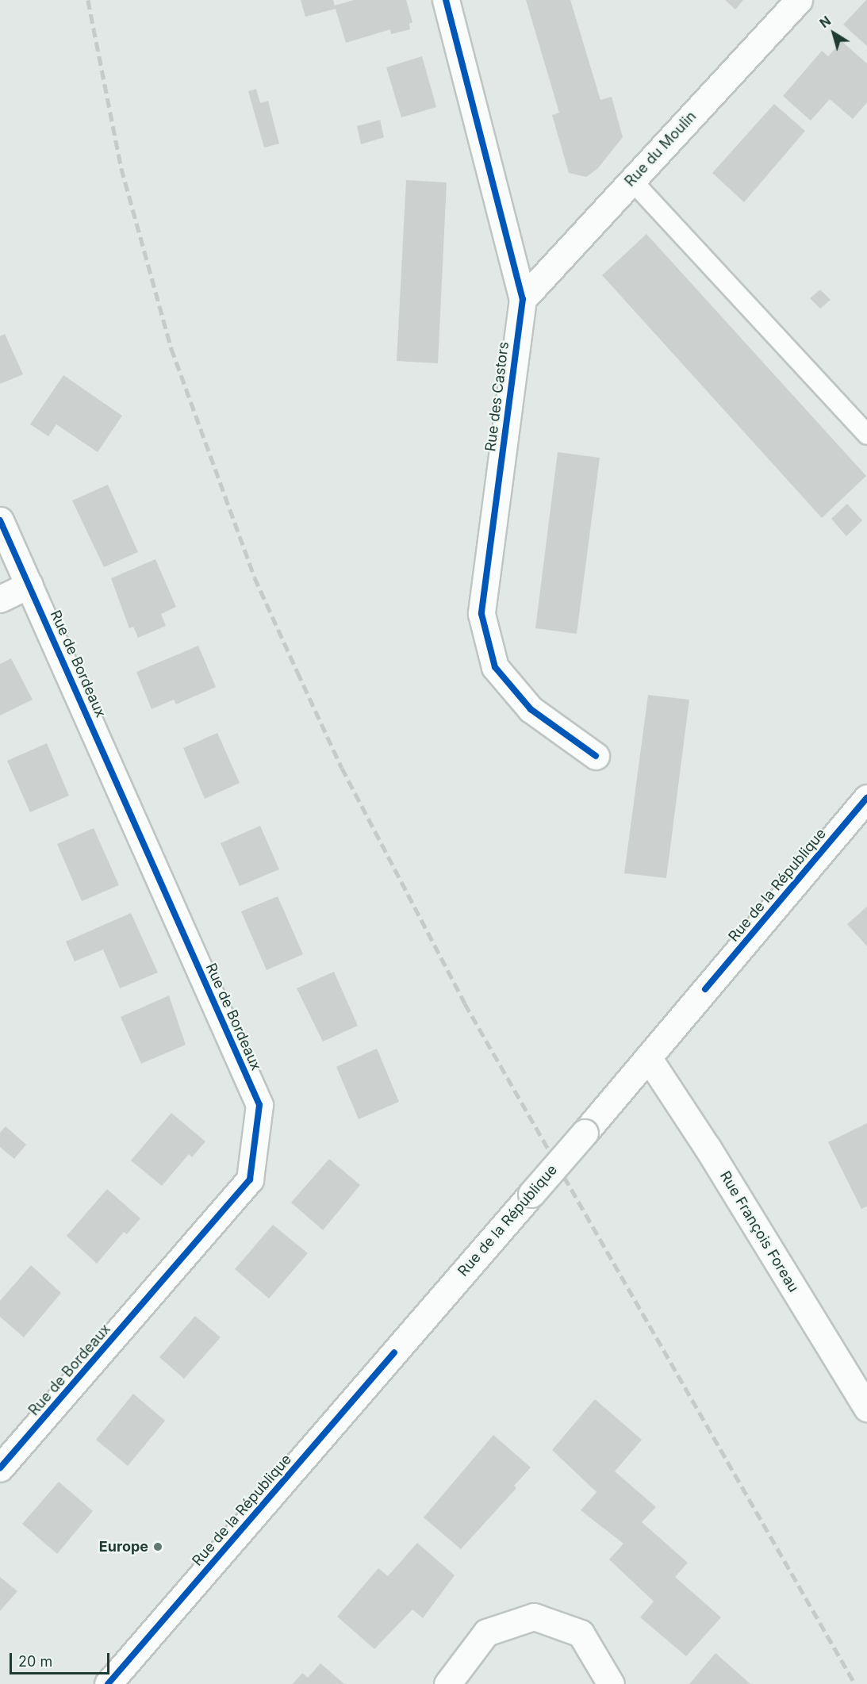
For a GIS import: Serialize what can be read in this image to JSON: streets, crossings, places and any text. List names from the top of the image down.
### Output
{
  "streets": {
    "street": [
      "Rue du Moulin",
      "Rue des Castors",
      "Rue de Bordeaux",
      "Rue de la République",
      "Rue François Foreau"
    ]
  },
  "crossings": [
    ["Rue du Moulin", "Rue des Castors"],
    ["Rue de la République", "Rue François Foreau"]
  ],
  "places": ["Europe"],
  "scale_bar": "20 m",
  "north": "top left"
}
